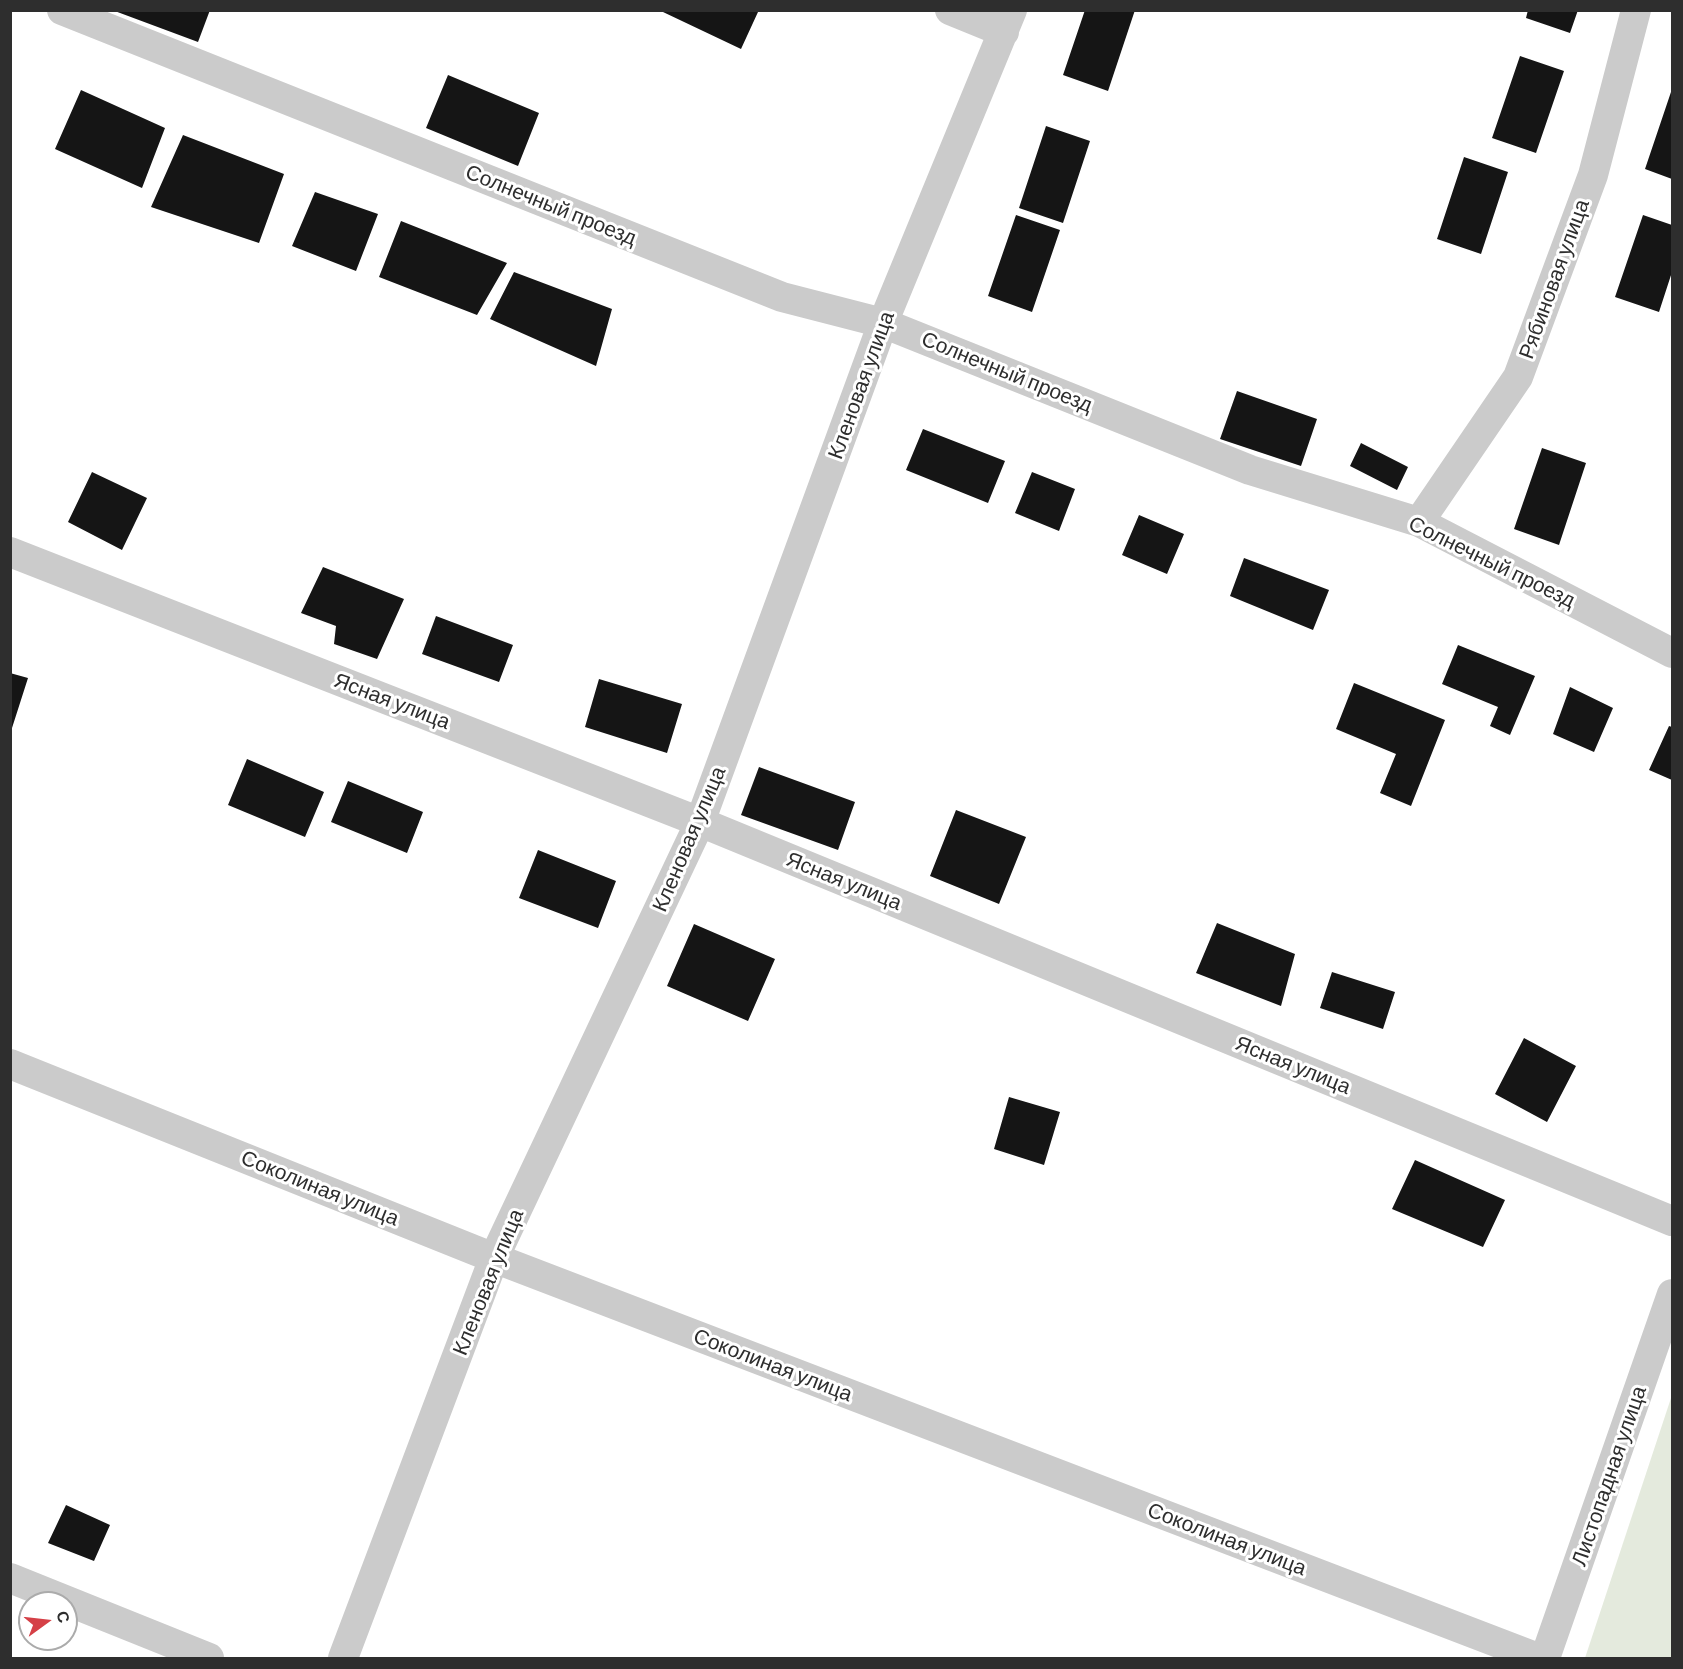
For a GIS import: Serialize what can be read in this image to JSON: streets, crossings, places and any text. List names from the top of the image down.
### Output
{
  "streets": {
    "street": [
      "Солнечный проезд",
      "Рябиновая улица",
      "Кленовая улица",
      "Ясная улица",
      "Соколиная улица",
      "Листопадная улица"
    ]
  },
  "crossings": [
    ["Солнечный проезд", "Рябиновая улица"],
    ["Солнечный проезд", "Кленовая улица"],
    ["Кленовая улица", "Ясная улица"],
    ["Кленовая улица", "Соколиная улица"]
  ],
  "north": "right"
}
